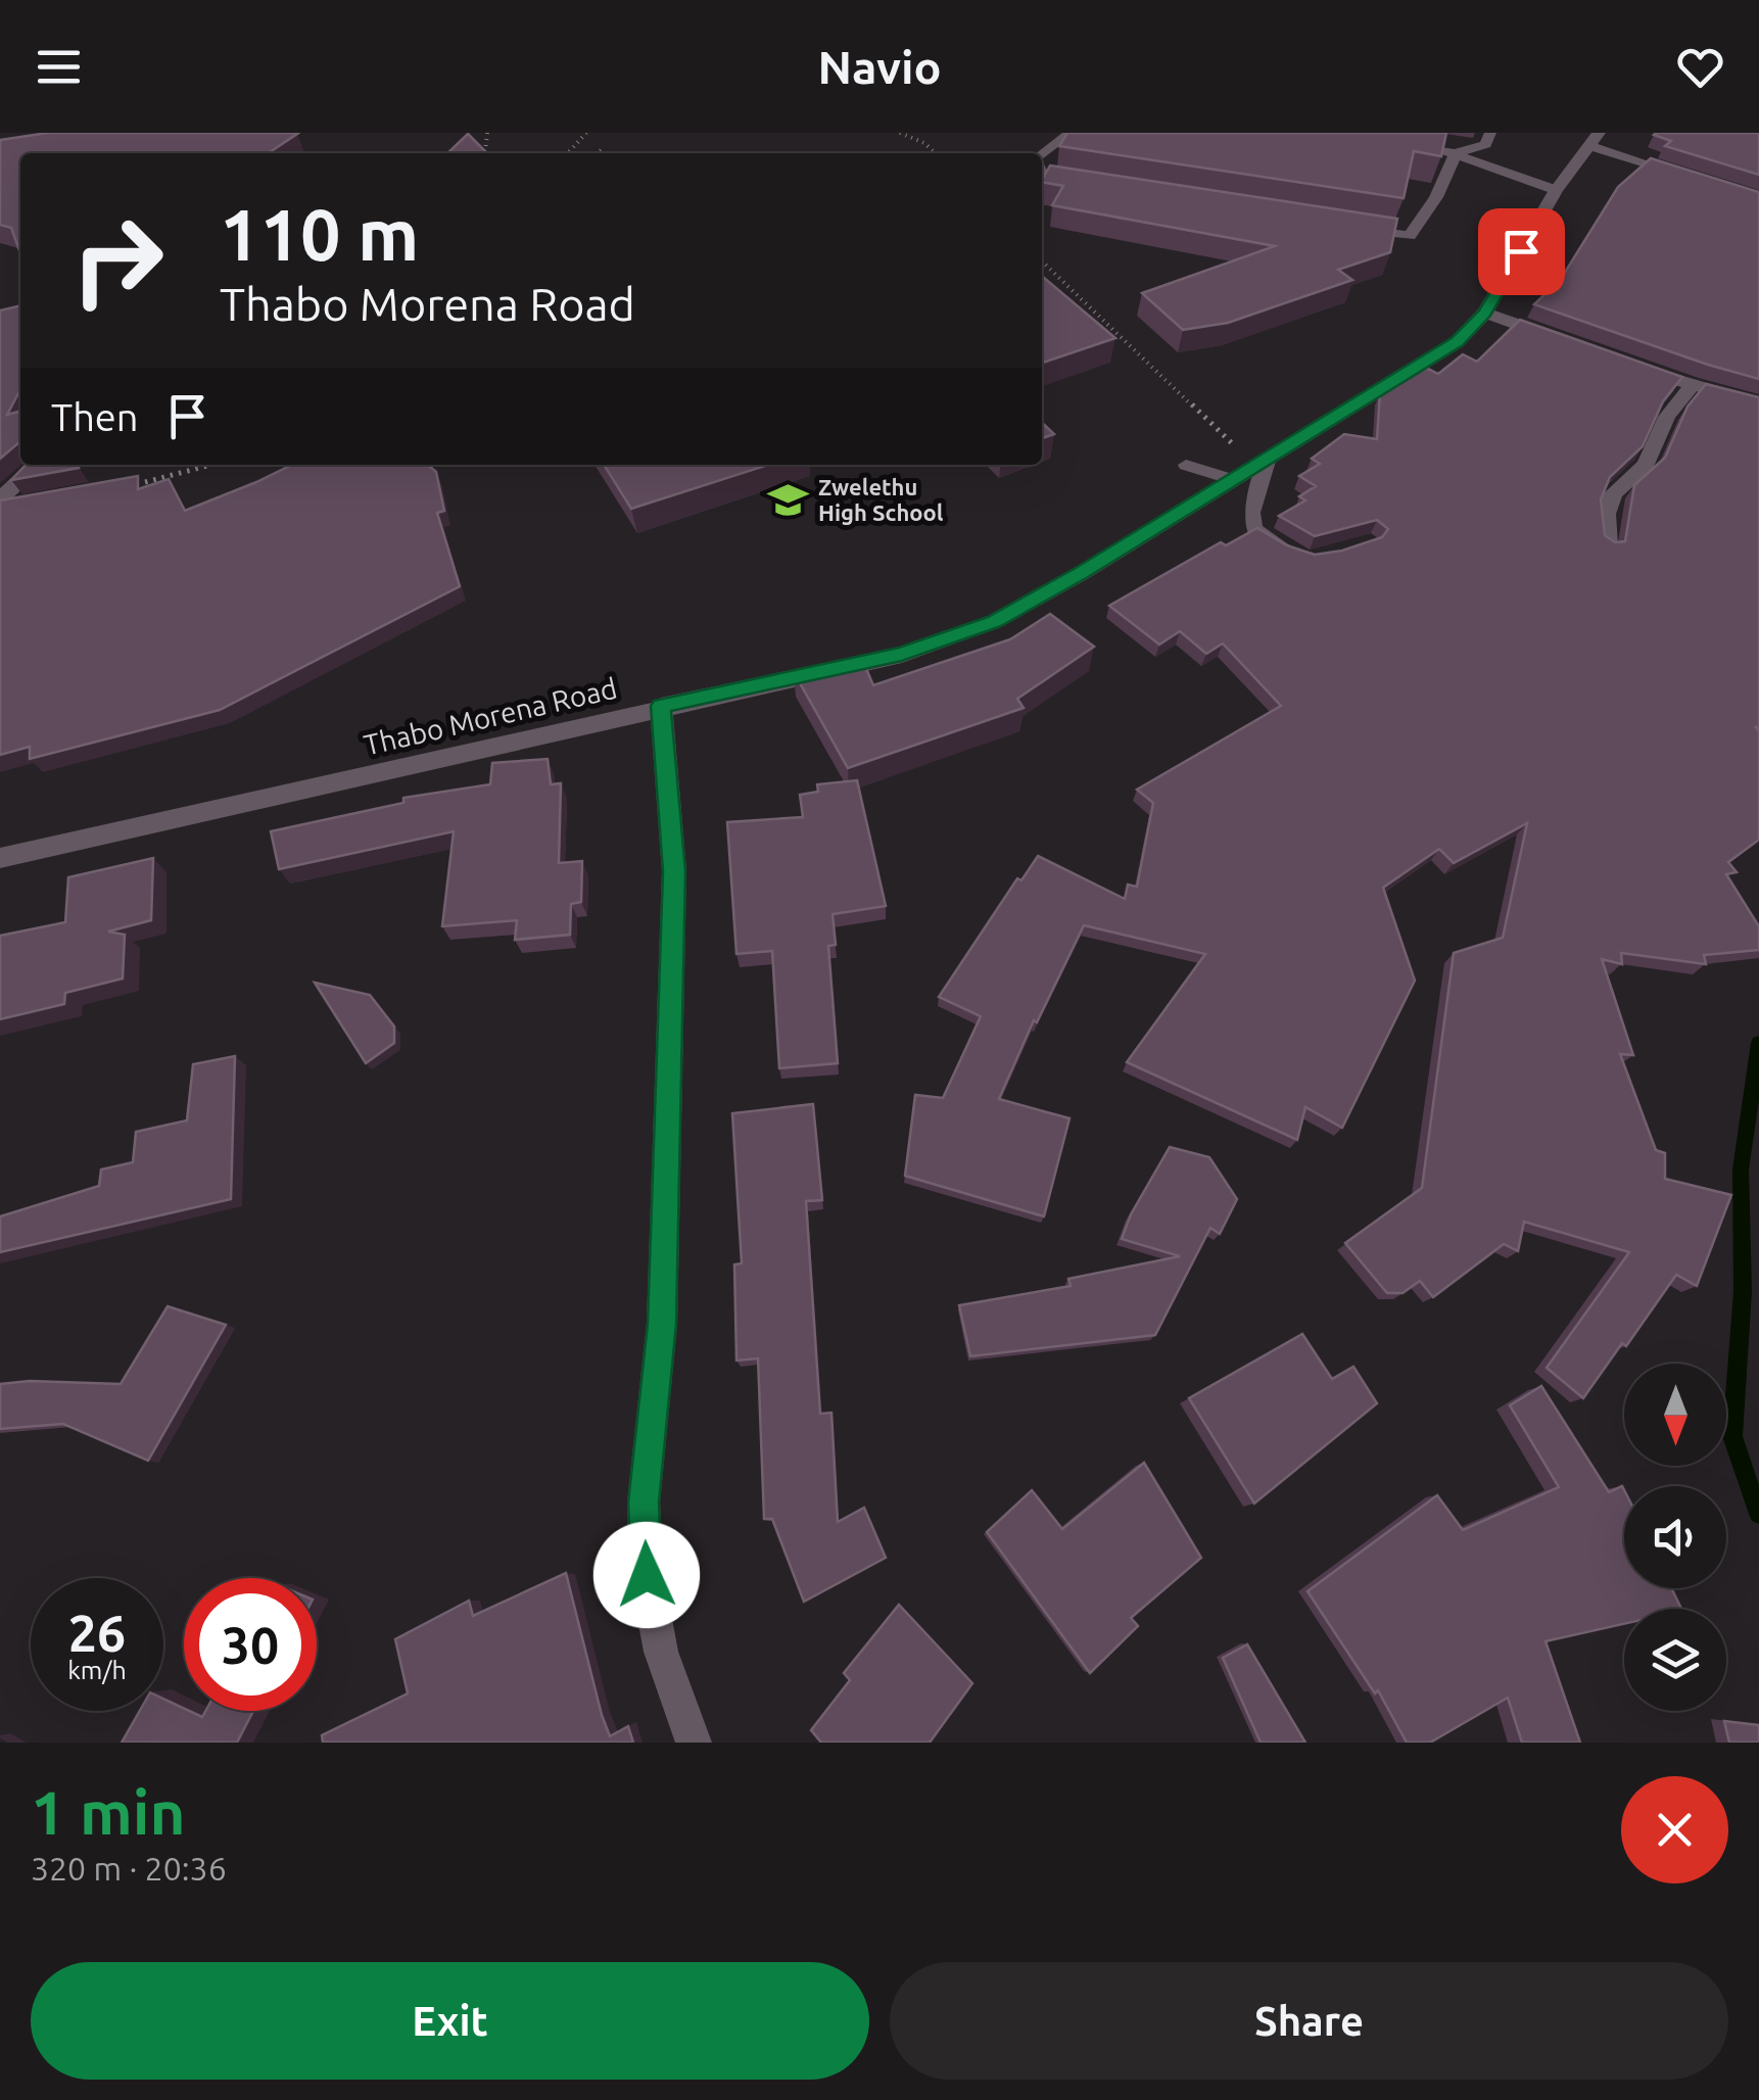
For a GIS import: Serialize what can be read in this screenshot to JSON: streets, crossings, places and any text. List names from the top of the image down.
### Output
{
  "streets": {
    "street": ["Thabo Morena Road"]
  },
  "places": {
    "school or university": ["Zwelethu High School"]
  },
  "north": "bottom",
  "page": {
    "header": "Navio",
    "turn": ["110 m", "Thabo Morena Road"],
    "then": "Then",
    "speed": "26 km/h",
    "limit": "30",
    "heading": ["1 min", "320 m · 20:36"],
    "buttons": ["Exit", "Share"]
  }
}
